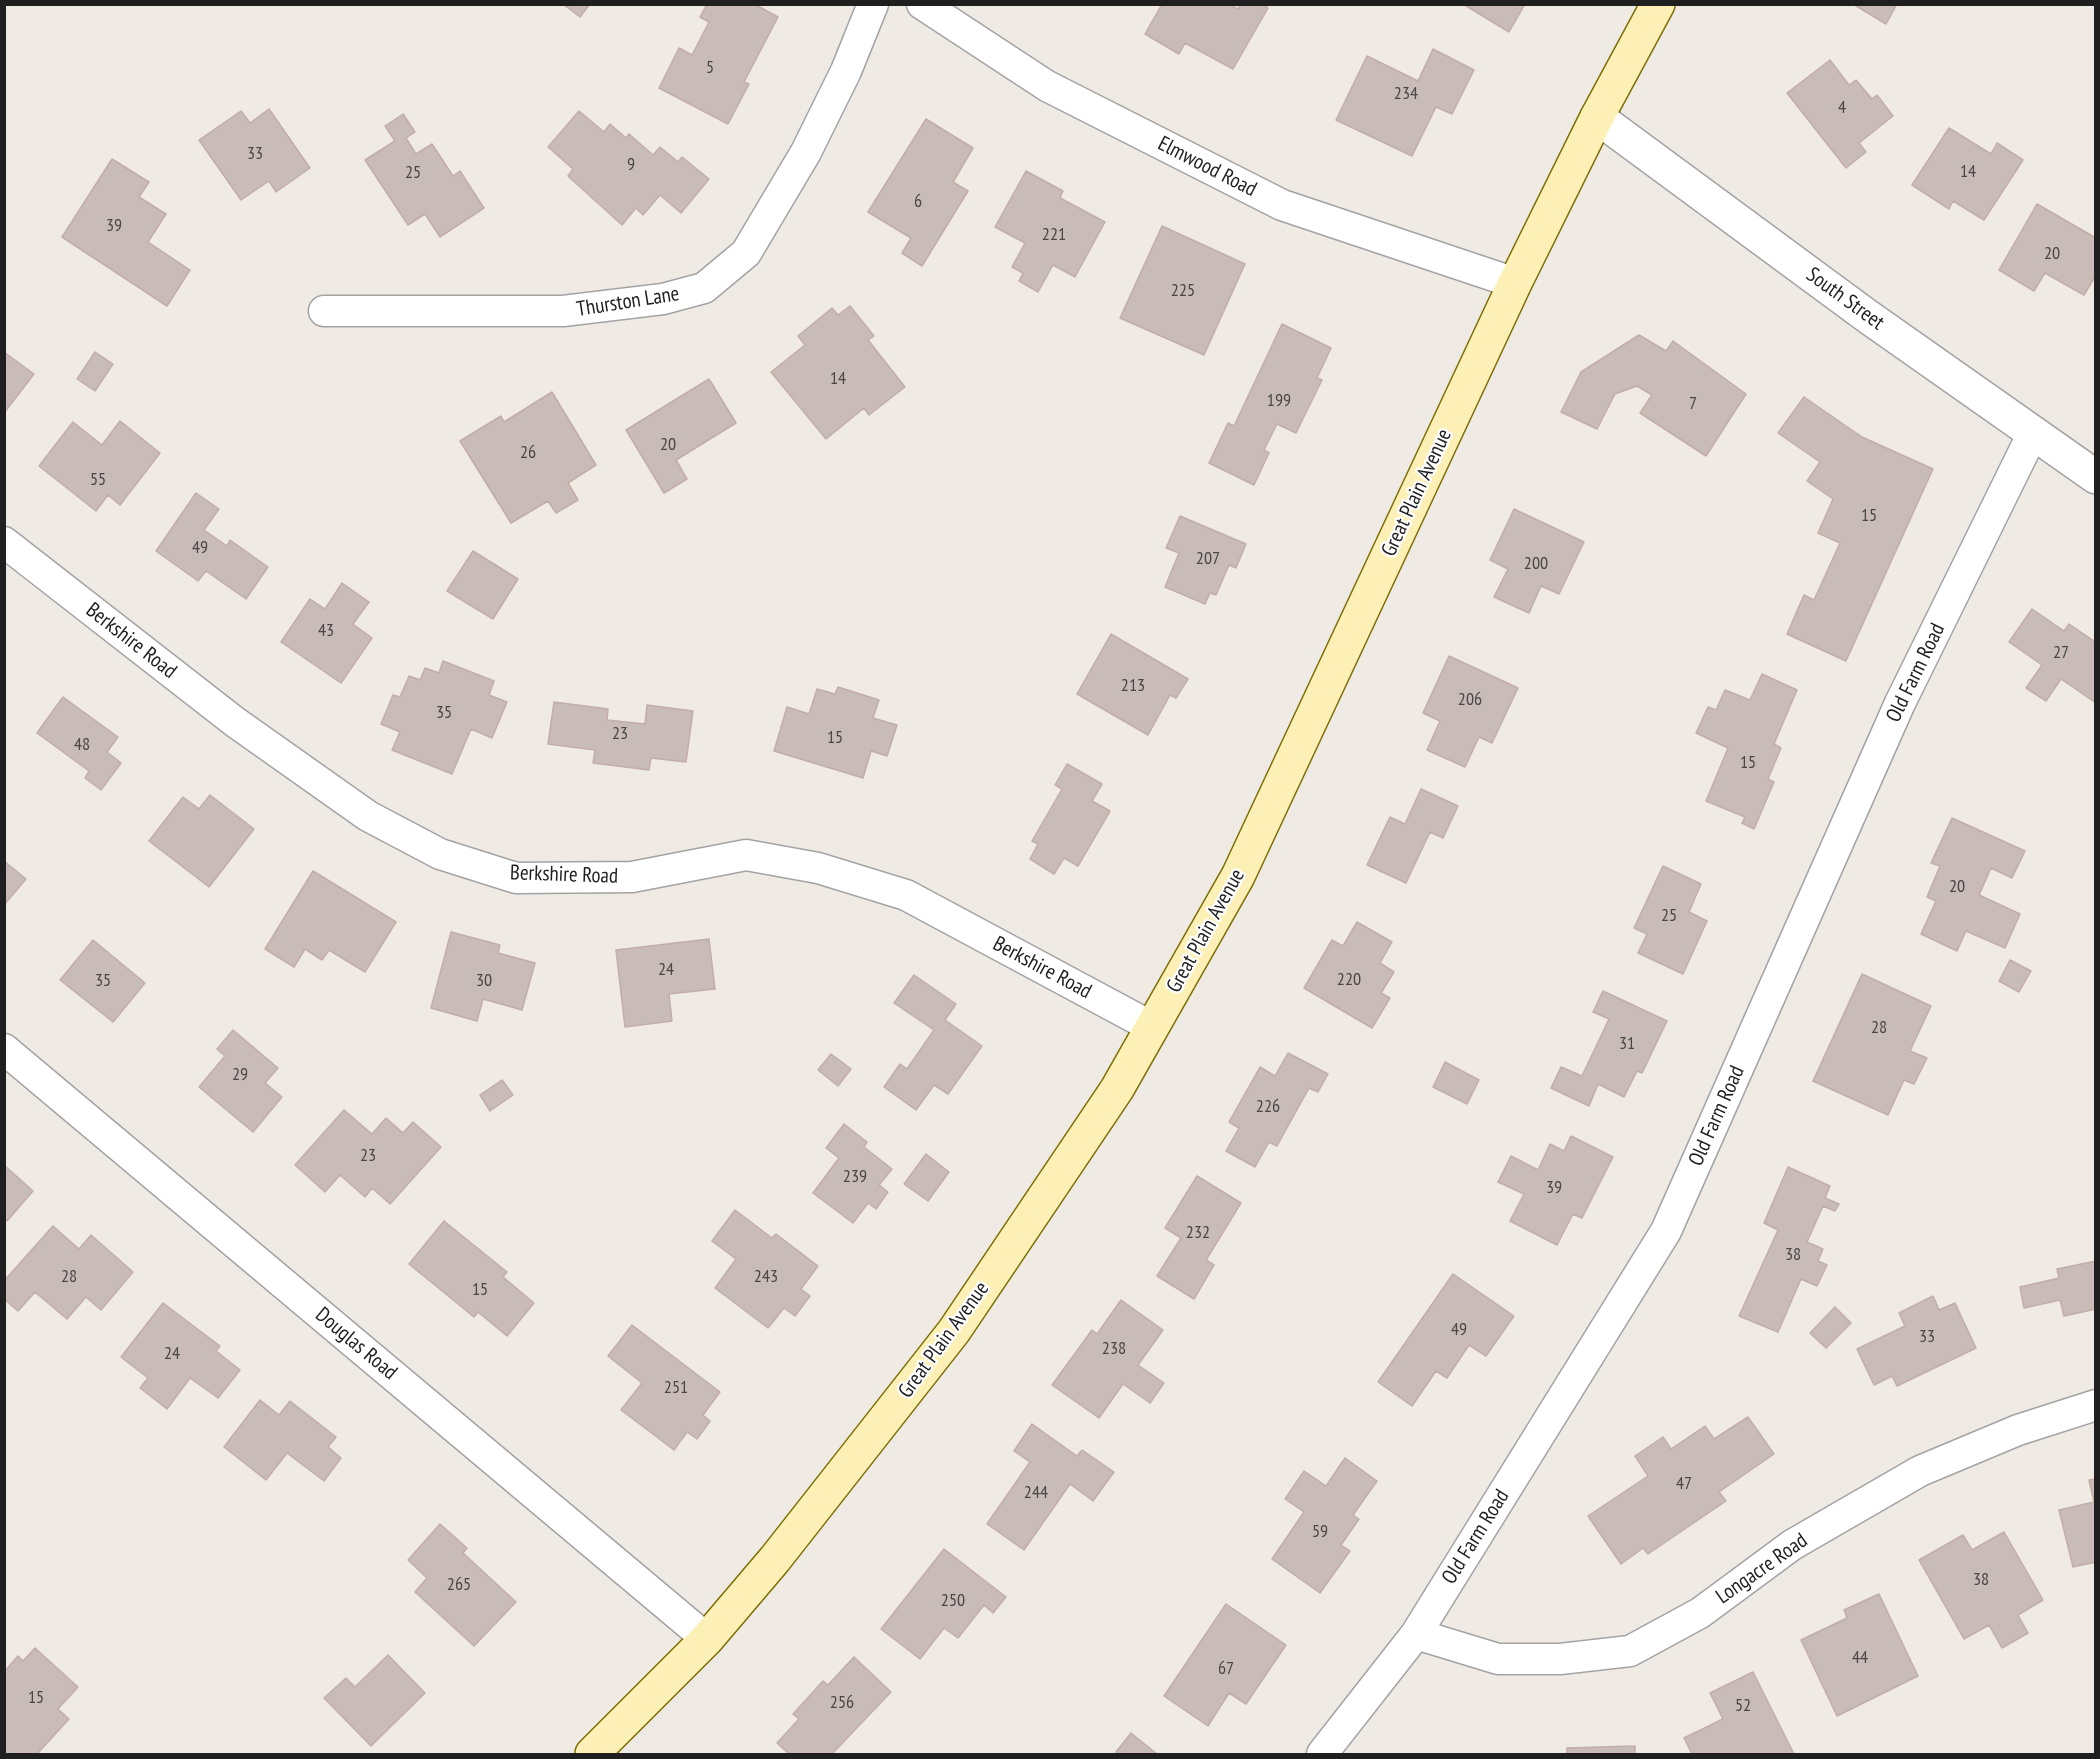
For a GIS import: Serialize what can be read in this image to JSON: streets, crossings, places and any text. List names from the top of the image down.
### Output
{
  "streets": {
    "main road": ["Great Plain Avenue"],
    "street": [
      "Elmwood Road",
      "South Street",
      "Thurston Lane",
      "Berkshire Road",
      "Old Farm Road",
      "Douglas Road",
      "Longacre Road"
    ]
  },
  "crossings": [
    ["Elmwood Road", "Great Plain Avenue"],
    ["South Street", "Great Plain Avenue"],
    ["South Street", "Old Farm Road"],
    ["Great Plain Avenue", "Berkshire Road"],
    ["Great Plain Avenue", "Douglas Road"],
    ["Old Farm Road", "Longacre Road"]
  ],
  "house_numbers": [
    "5",
    "234",
    "4",
    "33",
    "9",
    "14",
    "25",
    "6",
    "39",
    "221",
    "20",
    "225",
    "14",
    "199",
    "7",
    "20",
    "26",
    "55",
    "15",
    "49",
    "207",
    "200",
    "43",
    "27",
    "213",
    "206",
    "35",
    "23",
    "15",
    "48",
    "15",
    "20",
    "25",
    "24",
    "220",
    "35",
    "30",
    "28",
    "31",
    "29",
    "226",
    "23",
    "239",
    "39",
    "232",
    "38",
    "28",
    "243",
    "15",
    "49",
    "33",
    "238",
    "24",
    "251",
    "47",
    "244",
    "59",
    "38",
    "265",
    "250",
    "44",
    "67",
    "15",
    "256",
    "52"
  ]
}
